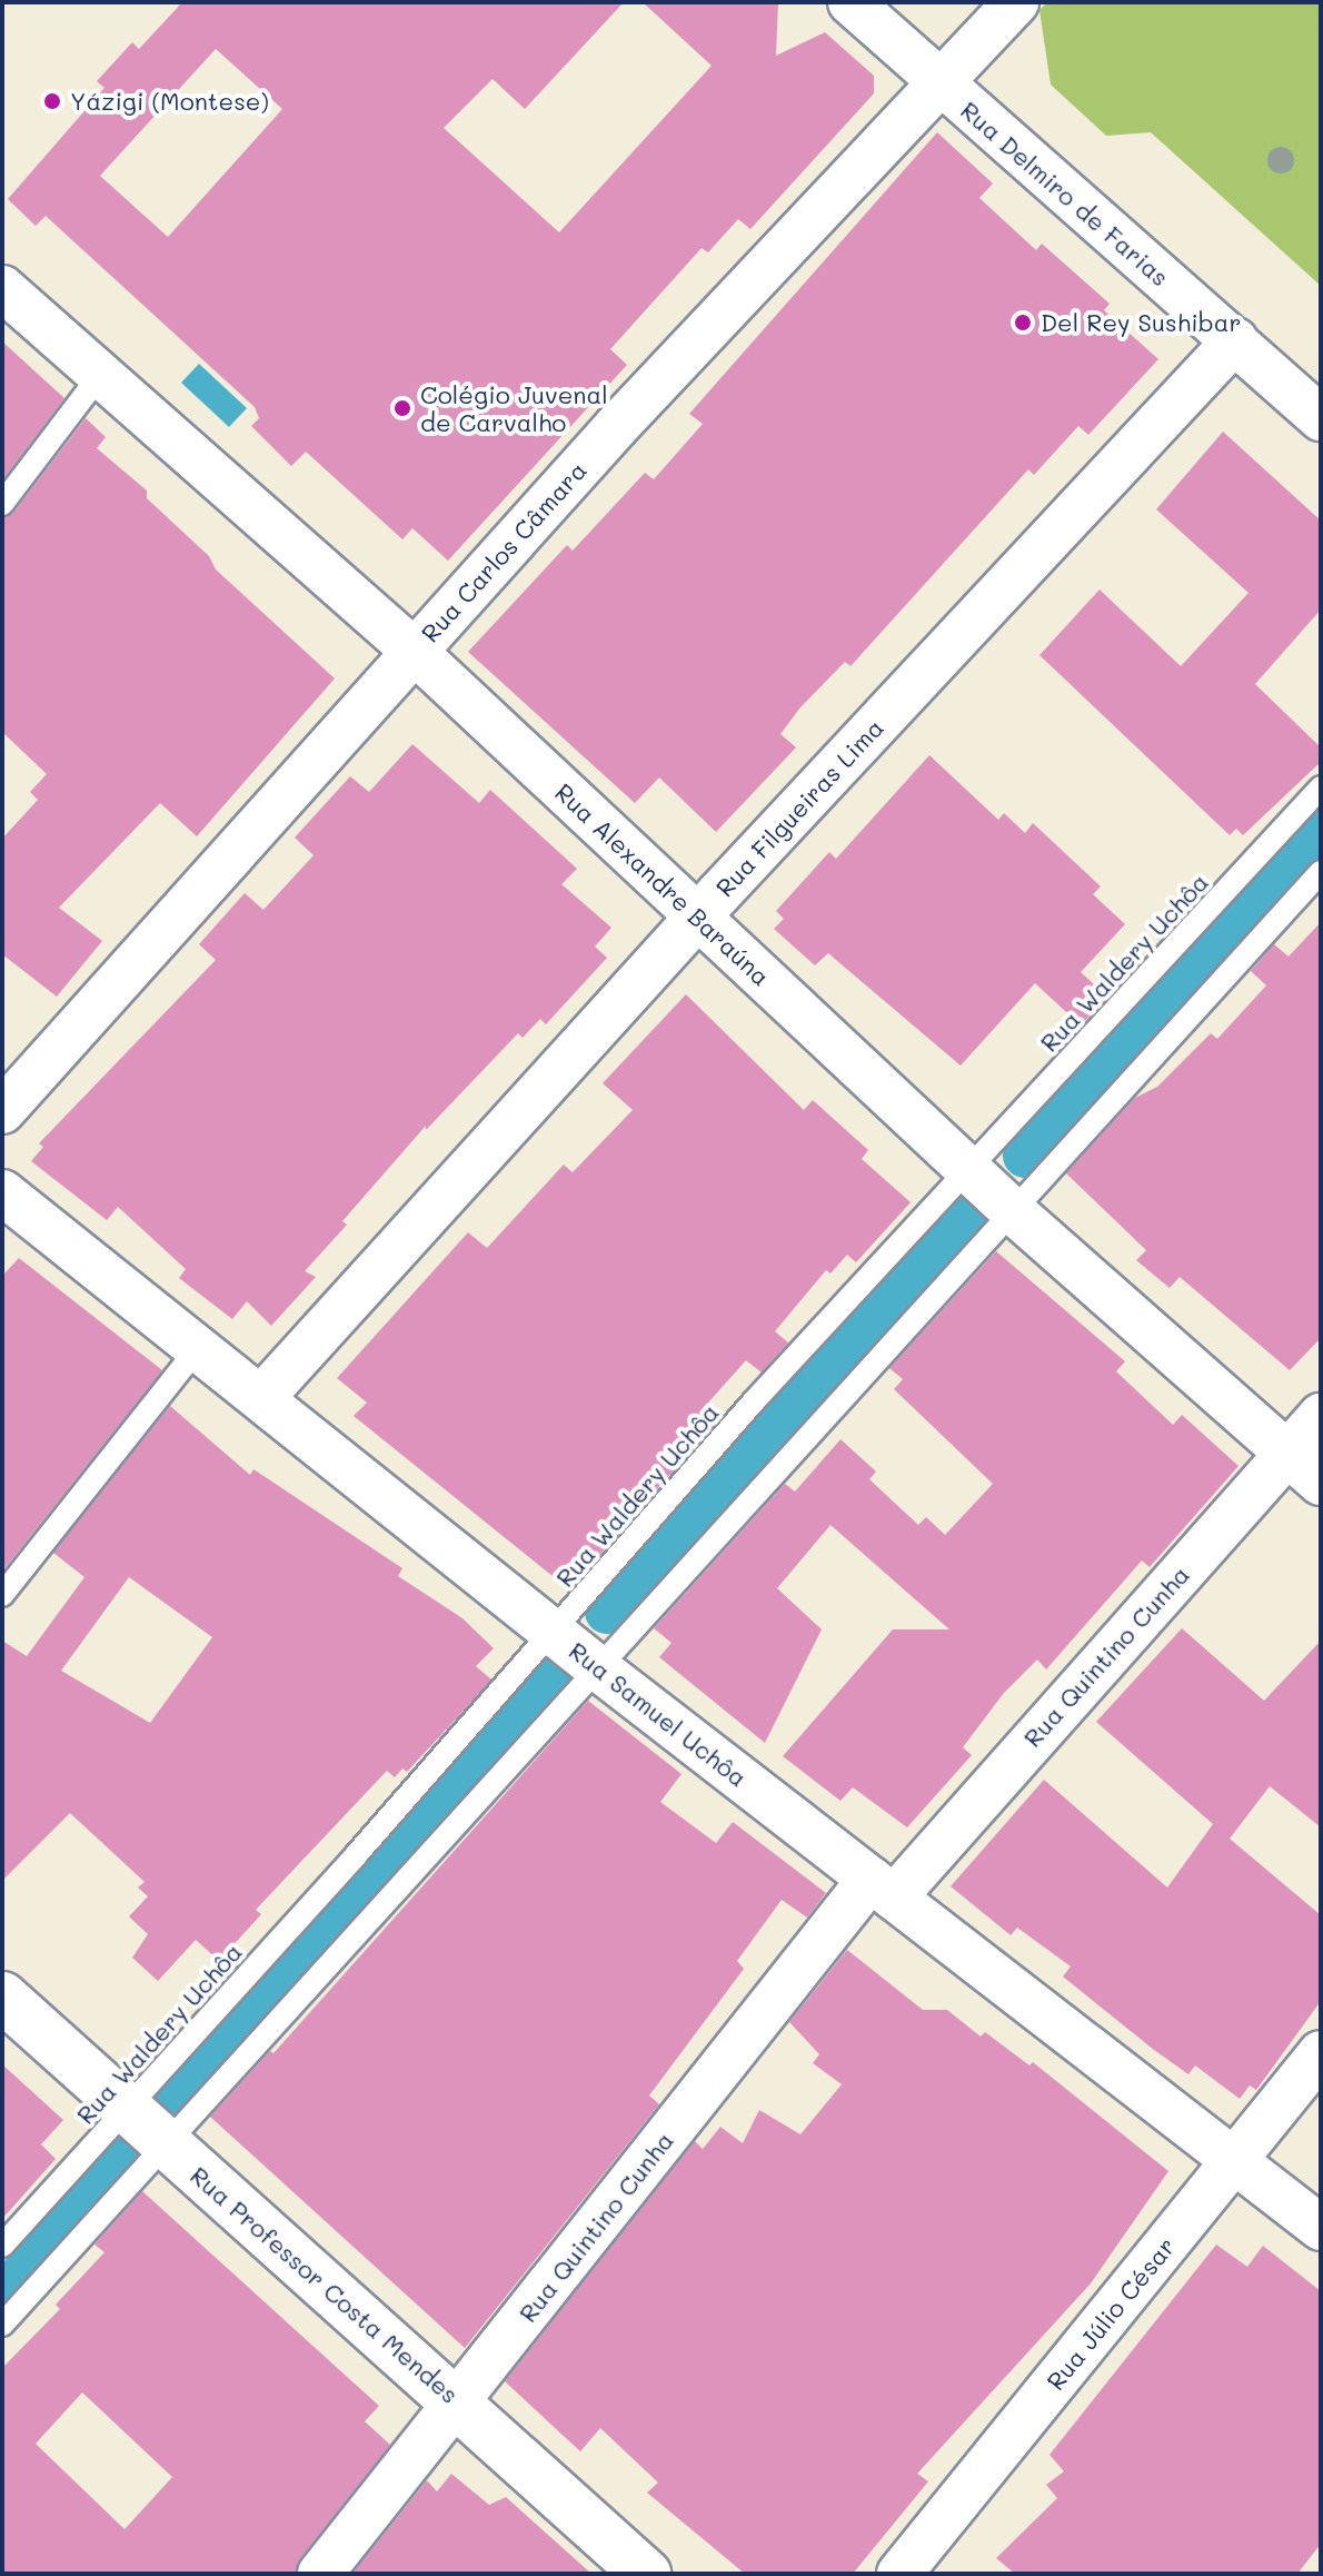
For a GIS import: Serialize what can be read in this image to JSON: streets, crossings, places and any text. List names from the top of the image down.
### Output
{
  "streets": {
    "street": [
      "Rua Delmiro de Farias",
      "Rua Carlos Câmara",
      "Rua Filgueiras Lima",
      "Rua Alexandre Baraúna",
      "Rua Quintino Cunha",
      "Rua Samuel Uchôa",
      "Rua Professor Costa Mendes",
      "Rua Júlio César"
    ],
    "lane": ["Rua Waldery Uchôa"]
  },
  "crossings": [
    ["Rua Delmiro de Farias", "Rua Carlos Câmara"],
    ["Rua Delmiro de Farias", "Rua Filgueiras Lima"],
    ["Rua Carlos Câmara", "Rua Alexandre Baraúna"],
    ["Rua Filgueiras Lima", "Rua Alexandre Baraúna"],
    ["Rua Filgueiras Lima", "Rua Samuel Uchôa"],
    ["Rua Alexandre Baraúna", "Rua Waldery Uchôa"],
    ["Rua Alexandre Baraúna", "Rua Quintino Cunha"],
    ["Rua Waldery Uchôa", "Rua Samuel Uchôa"],
    ["Rua Waldery Uchôa", "Rua Professor Costa Mendes"],
    ["Rua Quintino Cunha", "Rua Samuel Uchôa"],
    ["Rua Quintino Cunha", "Rua Professor Costa Mendes"],
    ["Rua Samuel Uchôa", "Rua Júlio César"]
  ],
  "places": ["Yázigi (Montese)", "Del Rey Sushibar", "Colégio Juvenal de Carvalho"]
}
